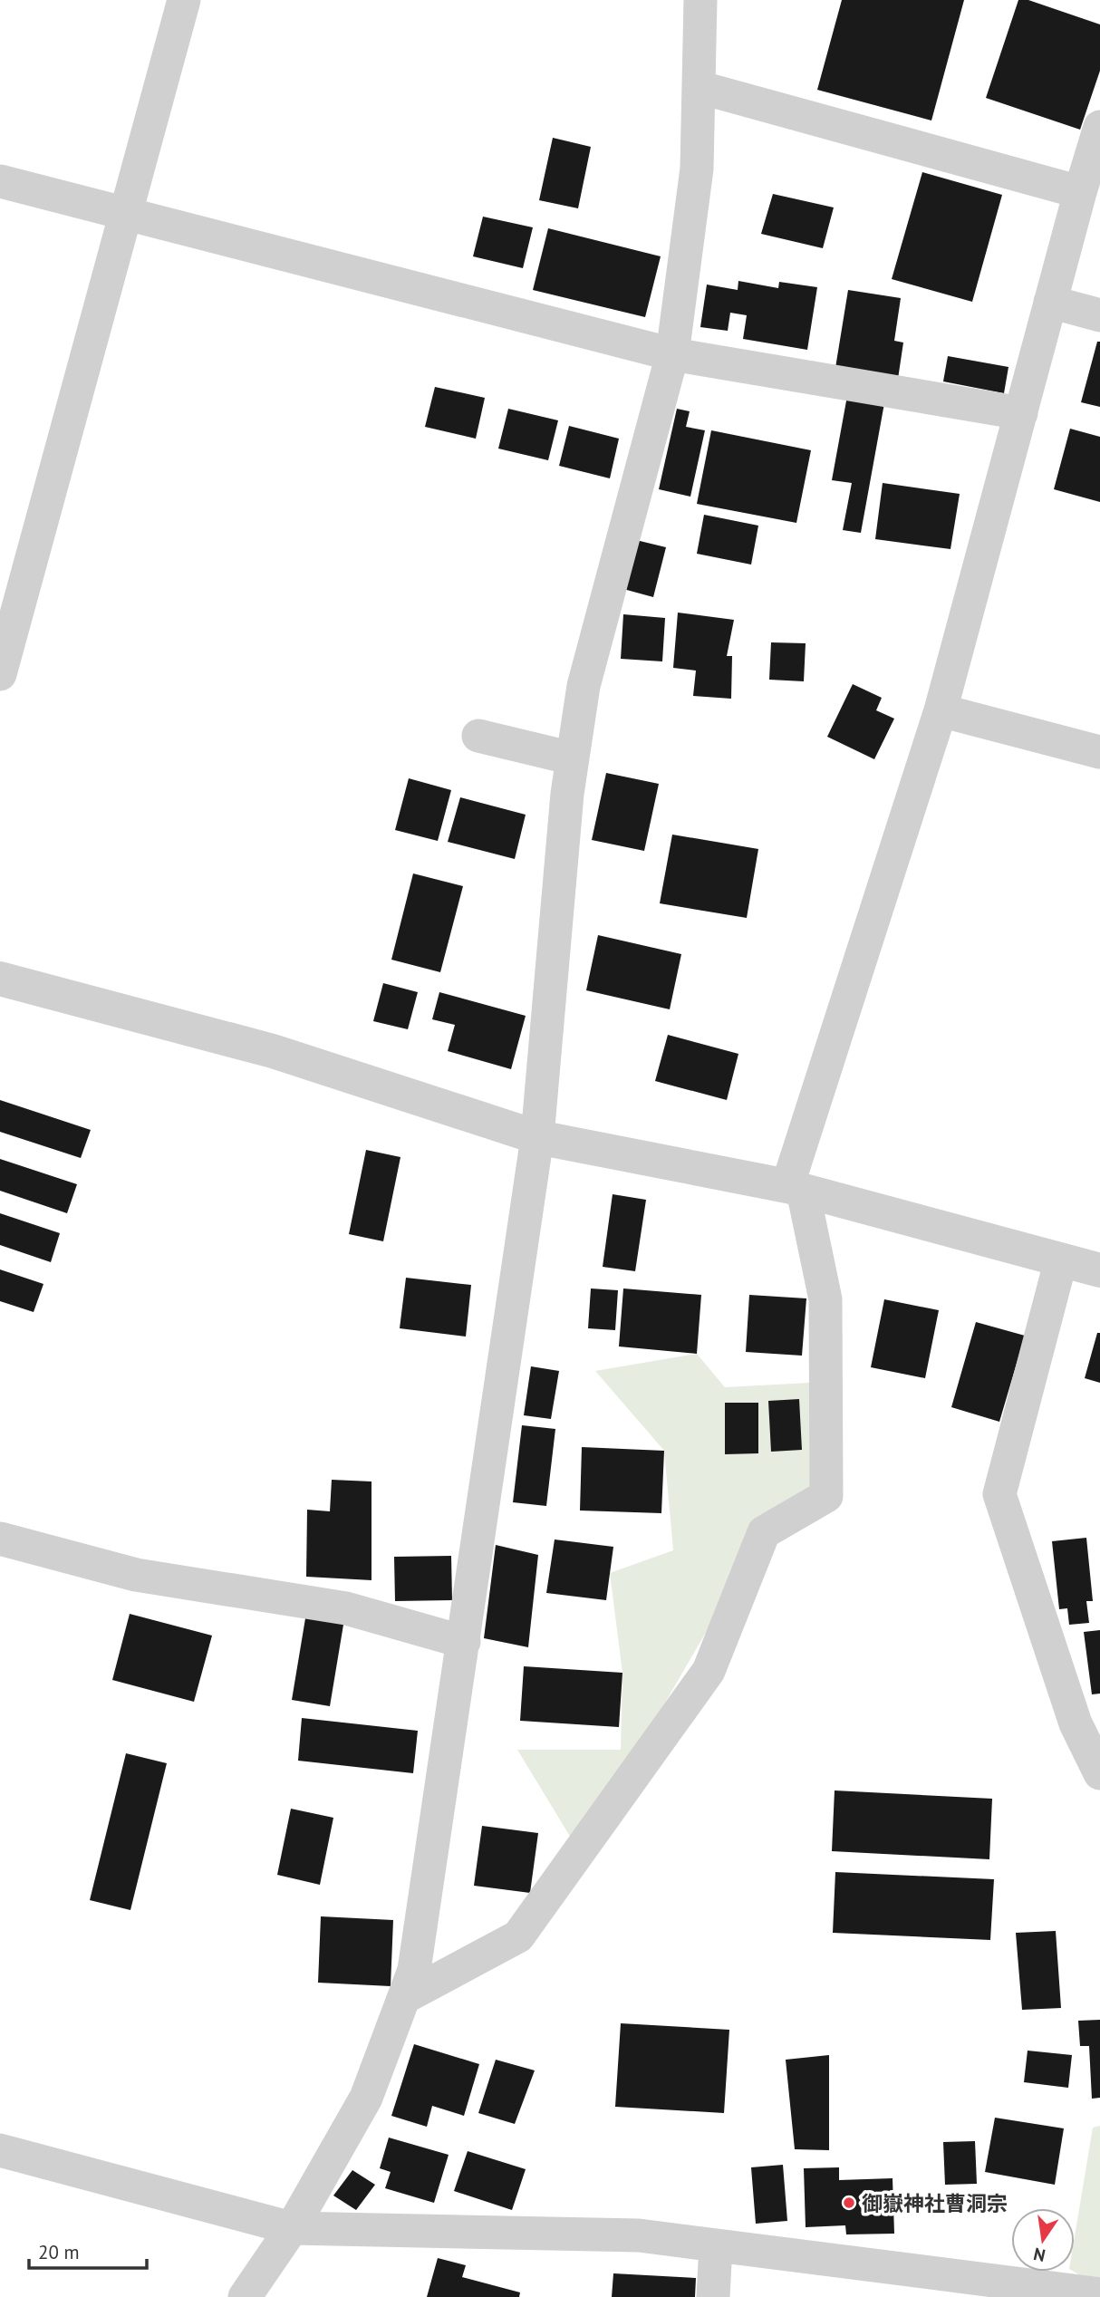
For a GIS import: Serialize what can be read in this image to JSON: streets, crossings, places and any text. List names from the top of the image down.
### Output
{
  "places": ["御嶽神社曹洞宗"],
  "scale_bar": "20 m",
  "north": "bottom"
}
